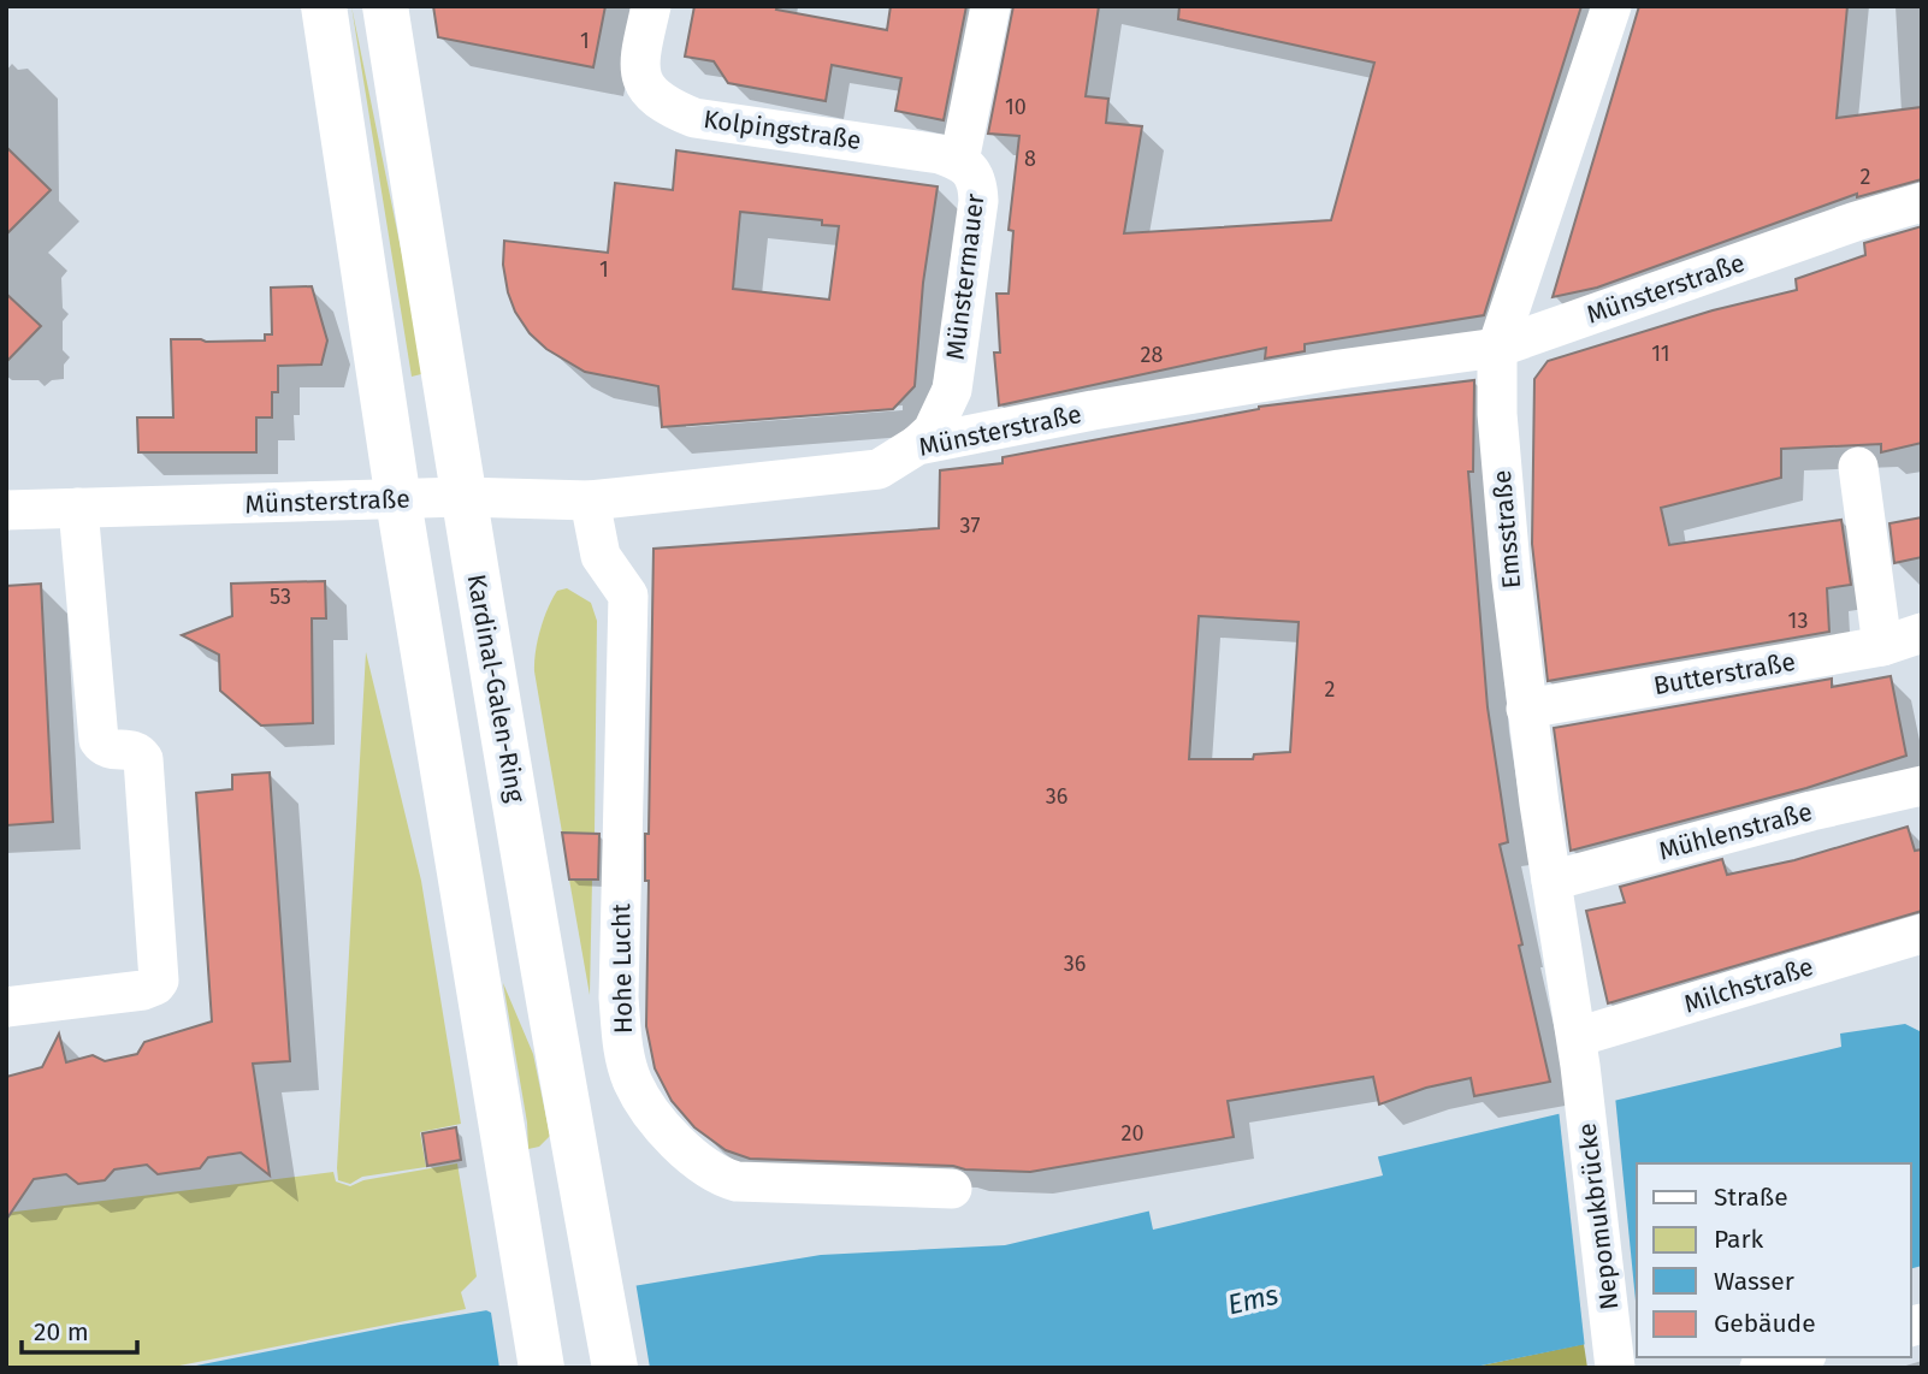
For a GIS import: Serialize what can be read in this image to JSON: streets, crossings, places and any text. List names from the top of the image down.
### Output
{
  "streets": {
    "main road": ["Kardinal-Galen-Ring"],
    "street": [
      "Kolpingstraße",
      "Münstermauer",
      "Münsterstraße",
      "Emsstraße",
      "Butterstraße",
      "Mühlenstraße",
      "Hohe Lucht",
      "Milchstraße",
      "Nepomukbrücke"
    ]
  },
  "crossings": [
    ["Kolpingstraße", "Münstermauer"],
    ["Münstermauer", "Münsterstraße"],
    ["Münsterstraße", "Emsstraße"],
    ["Münsterstraße", "Kardinal-Galen-Ring"],
    ["Münsterstraße", "Hohe Lucht"],
    ["Emsstraße", "Butterstraße"],
    ["Emsstraße", "Mühlenstraße"],
    ["Emsstraße", "Milchstraße"],
    ["Emsstraße", "Nepomukbrücke"],
    ["Milchstraße", "Nepomukbrücke"]
  ],
  "water": ["Ems"],
  "house_numbers": [
    "1",
    "10",
    "8",
    "2",
    "1",
    "11",
    "28",
    "37",
    "53",
    "13",
    "2",
    "36",
    "36",
    "20"
  ],
  "legend": [
    "Straße",
    "Park",
    "Wasser",
    "Gebäude"
  ],
  "scale_bar": "20 m"
}
